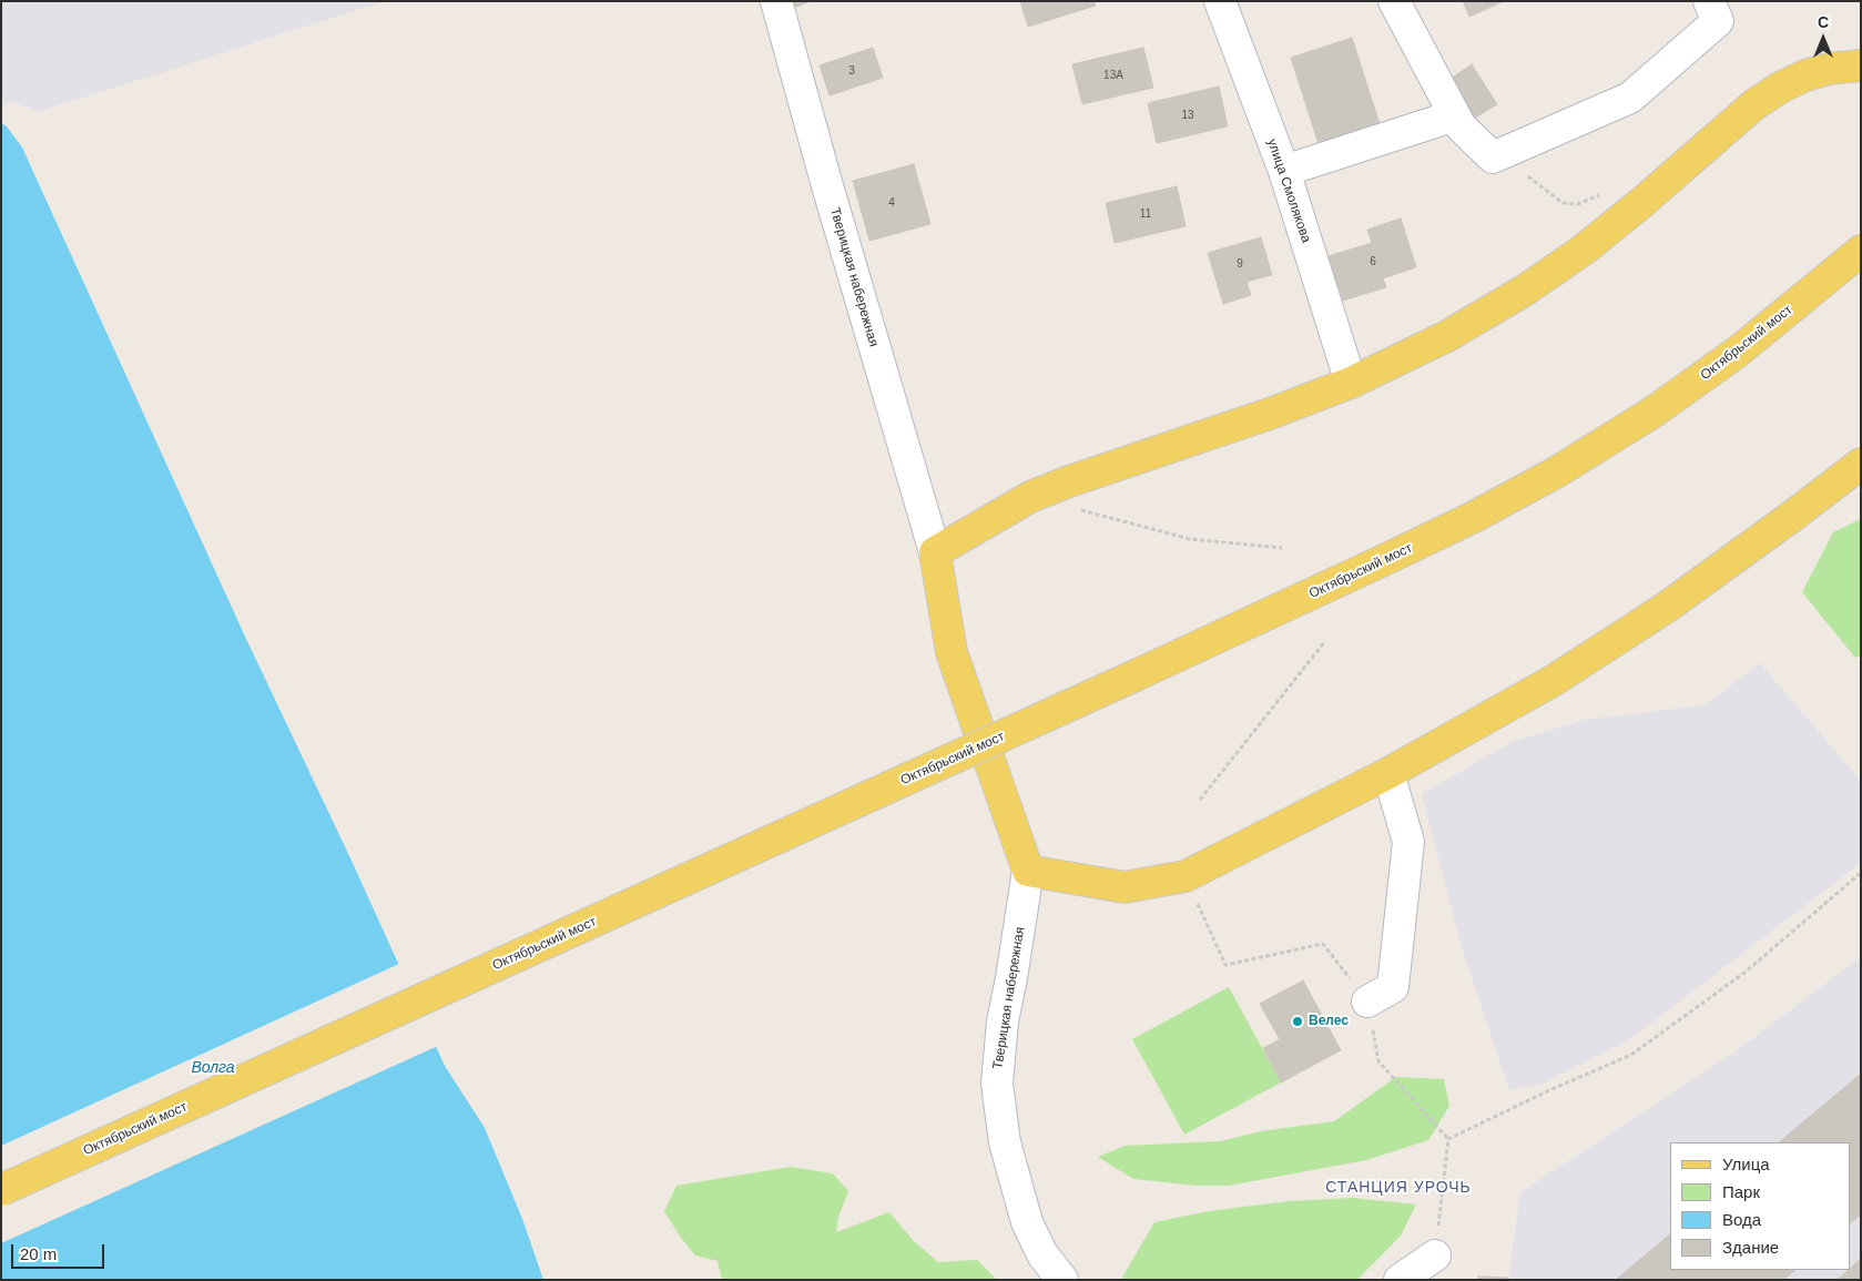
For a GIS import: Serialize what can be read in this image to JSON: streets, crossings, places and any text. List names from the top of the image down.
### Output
{
  "streets": {
    "main road": ["Октябрьский мост"],
    "street": ["улица Смолякова", "Тверицкая набережная"]
  },
  "districts": ["СТАНЦИЯ УРОЧЬ"],
  "water": ["Волга"],
  "places": ["Велес"],
  "house_numbers": [
    "3",
    "13А",
    "13",
    "4",
    "11",
    "6",
    "9"
  ],
  "legend": [
    "Улица",
    "Парк",
    "Вода",
    "Здание"
  ],
  "scale_bar": "20 m",
  "north": "top"
}
